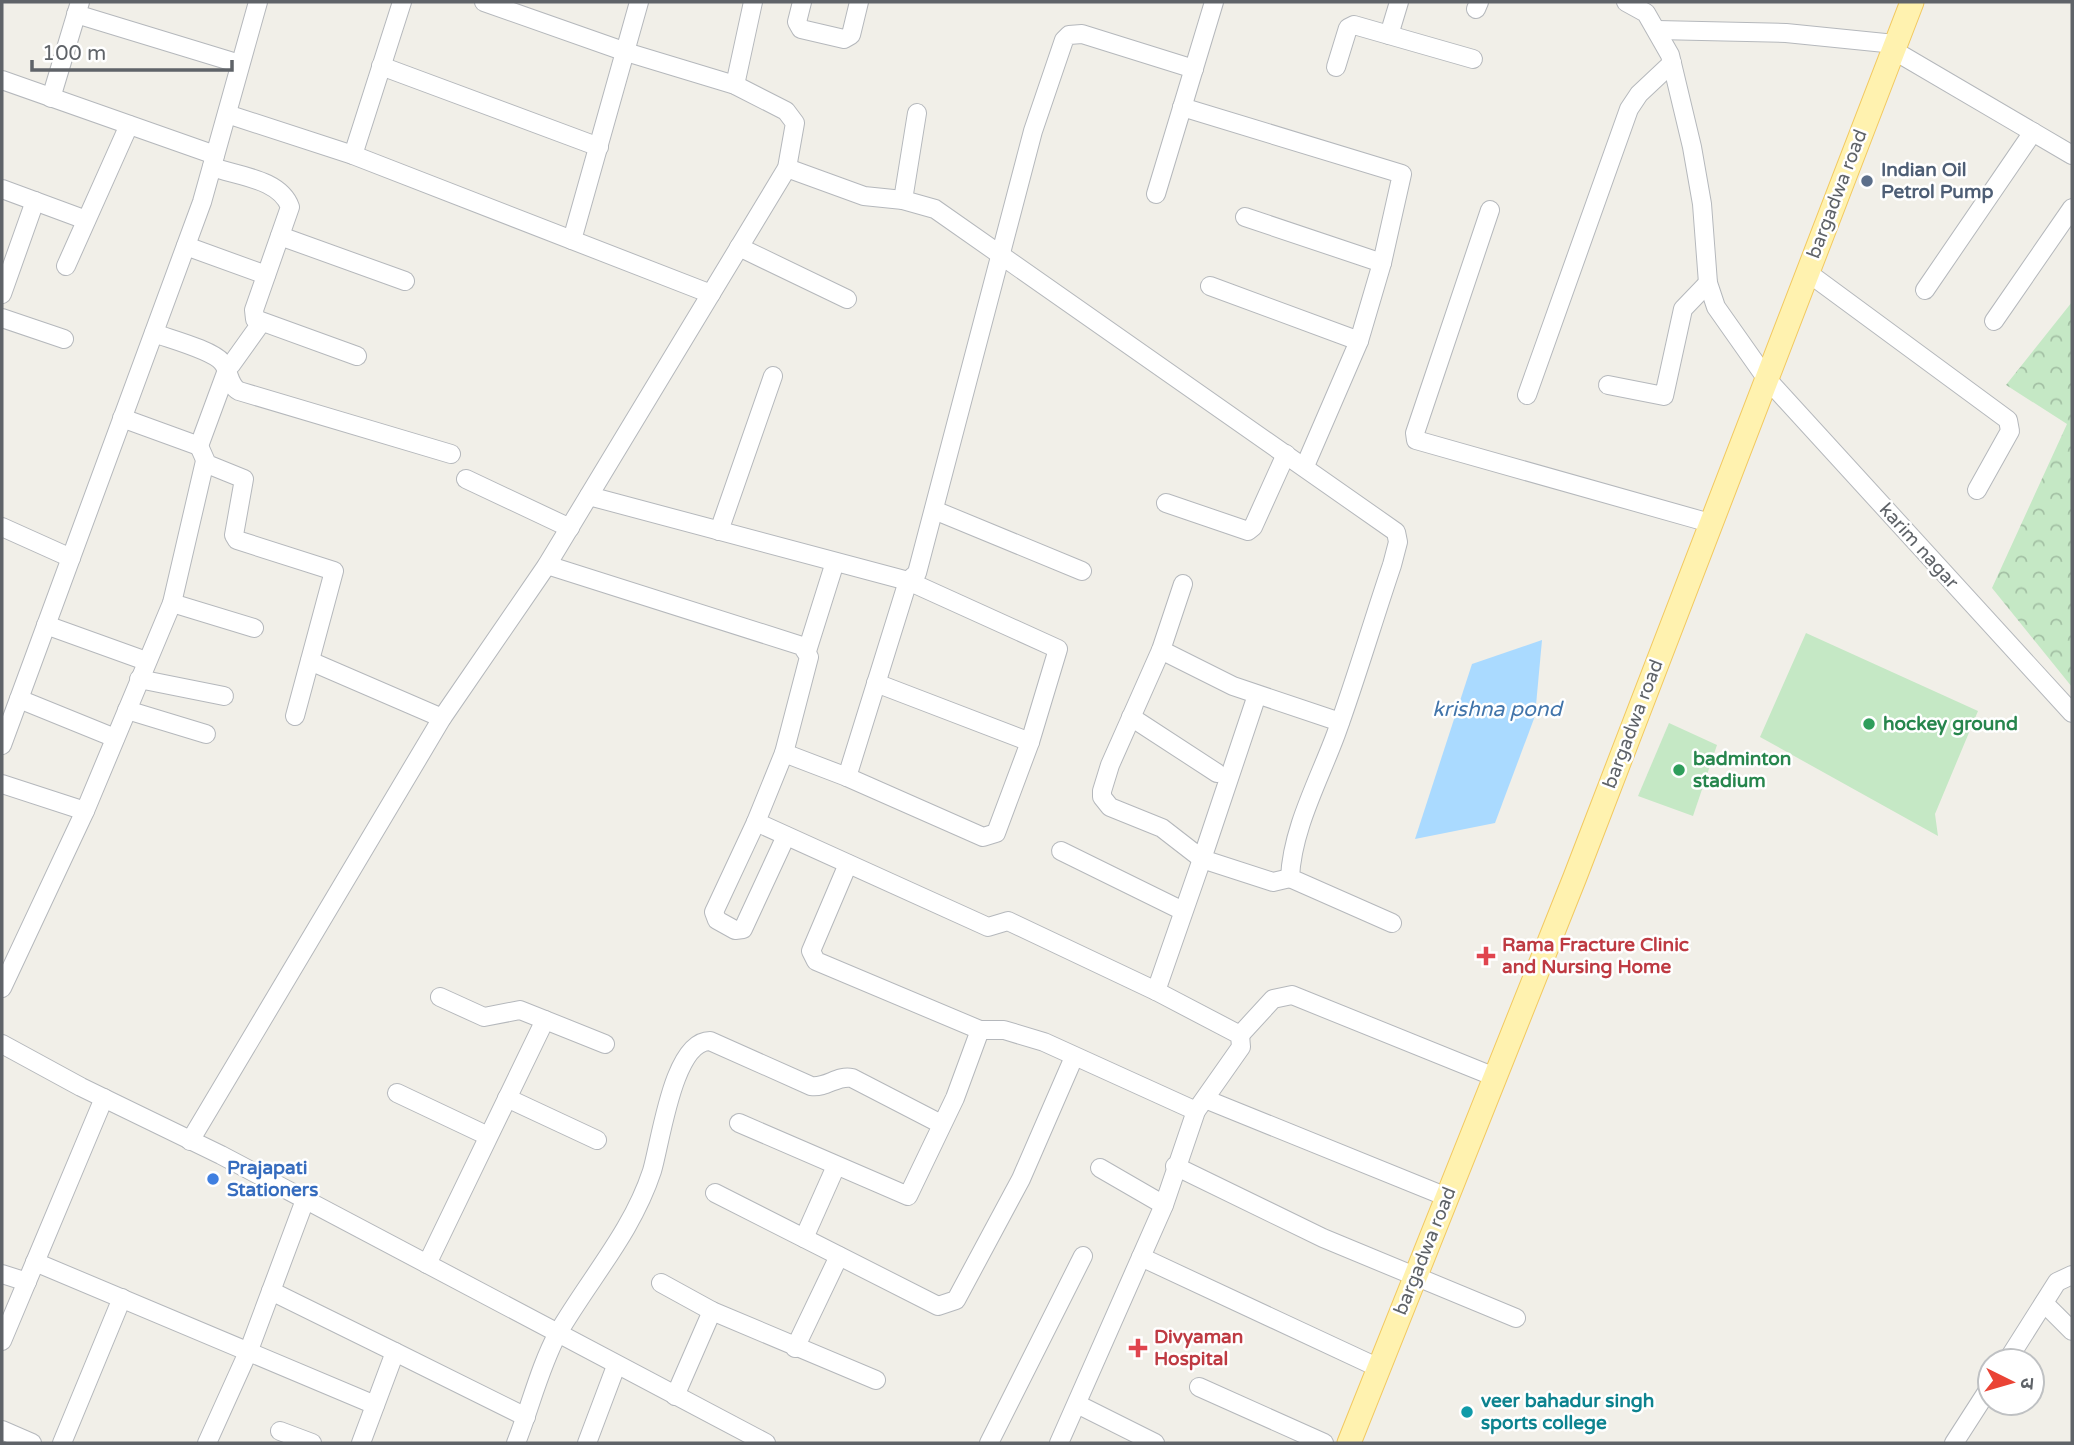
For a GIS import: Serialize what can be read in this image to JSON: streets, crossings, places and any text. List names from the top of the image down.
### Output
{
  "streets": {
    "main road": ["bargadwa road"],
    "street": ["karim nagar"]
  },
  "crossings": [
    ["bargadwa road", "karim nagar"]
  ],
  "water": ["krishna pond"],
  "places": {
    "other": [
      "Indian Oil Petrol Pump",
      "hockey ground",
      "badminton stadium",
      "Prajapati Stationers",
      "veer bahadur singh sports college"
    ],
    "health": ["Rama Fracture Clinic and Nursing Home", "Divyaman Hospital"]
  },
  "scale_bar": "100 m",
  "north": "right"
}
